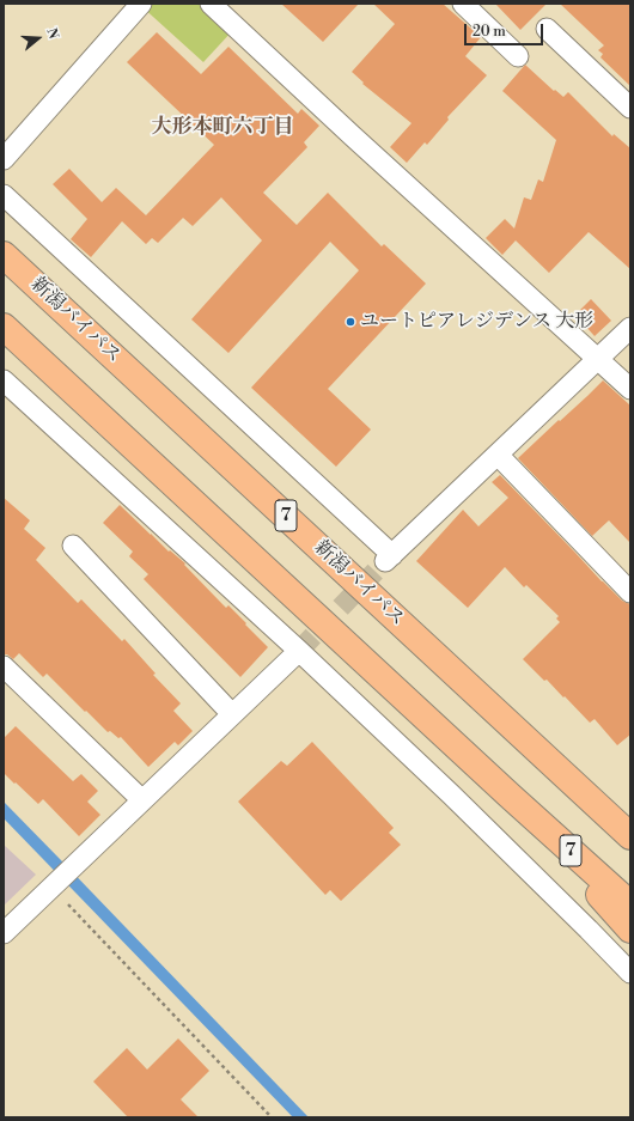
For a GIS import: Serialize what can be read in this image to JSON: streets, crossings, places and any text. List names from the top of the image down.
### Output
{
  "streets": {
    "highway": ["新潟バイパス", "7"]
  },
  "districts": ["大形本町六丁目"],
  "places": ["ユートピアレジデンス 大形"],
  "scale_bar": "20 m",
  "north": "right"
}
